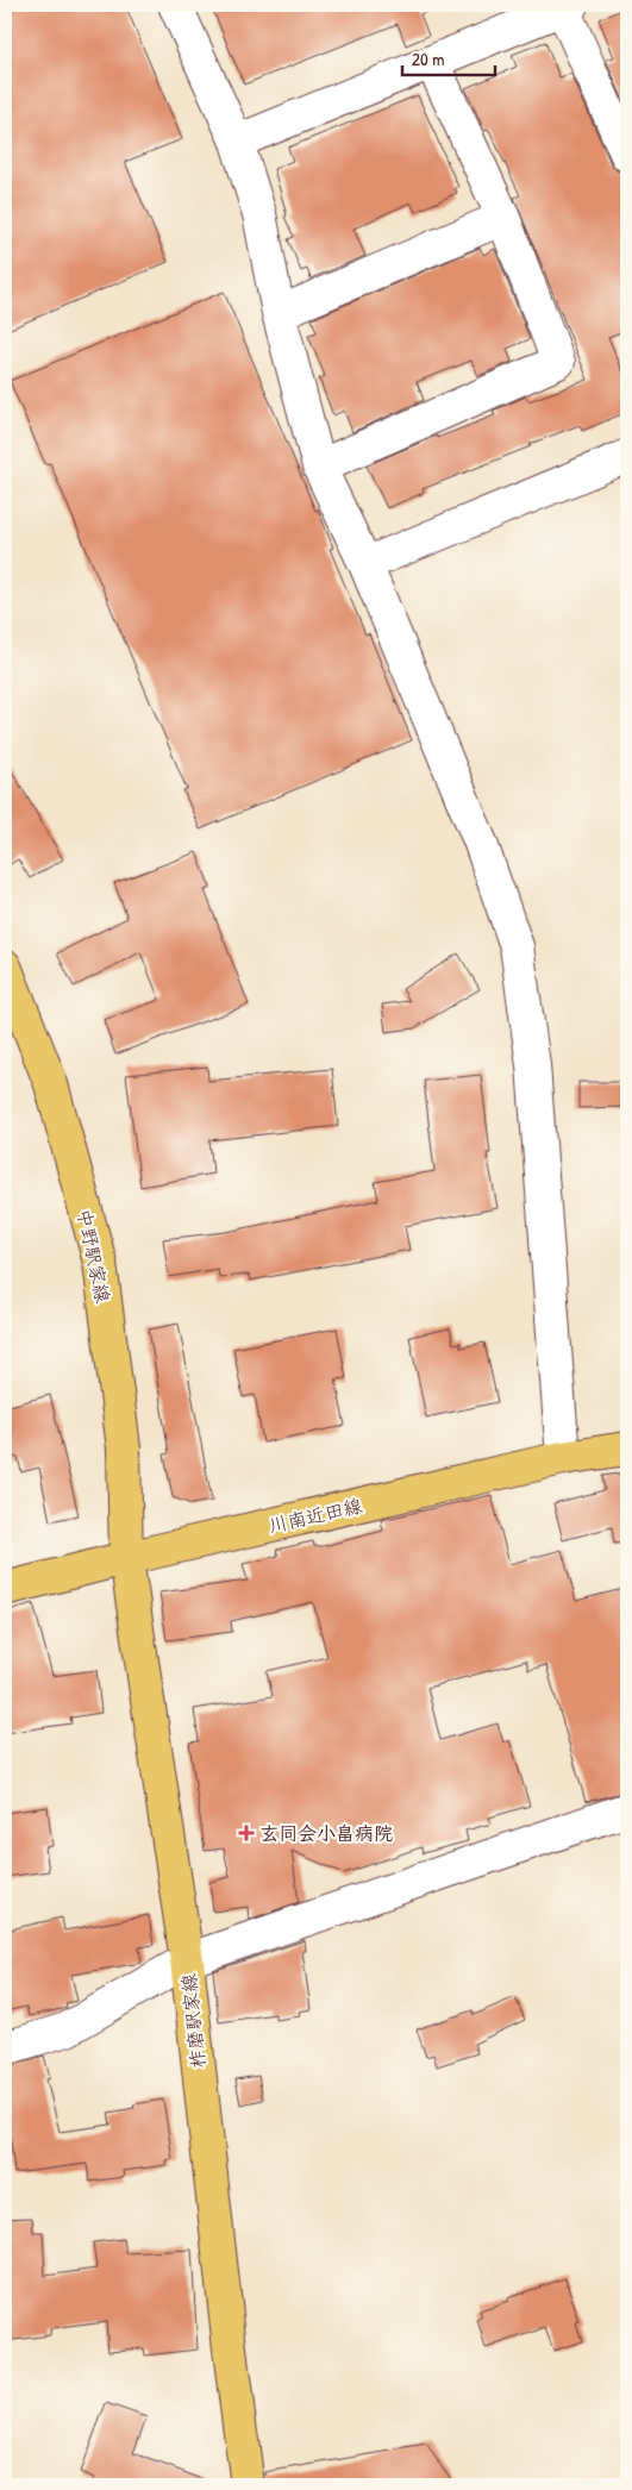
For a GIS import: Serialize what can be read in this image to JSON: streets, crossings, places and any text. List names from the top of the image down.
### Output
{
  "streets": {
    "main road": ["中野駅家線", "川南近田線", "柞磨駅家線"]
  },
  "crossings": [
    ["中野駅家線", "川南近田線"],
    ["中野駅家線", "柞磨駅家線"],
    ["川南近田線", "柞磨駅家線"]
  ],
  "places": {
    "health": ["玄同会小畠病院"]
  },
  "scale_bar": "20 m"
}
